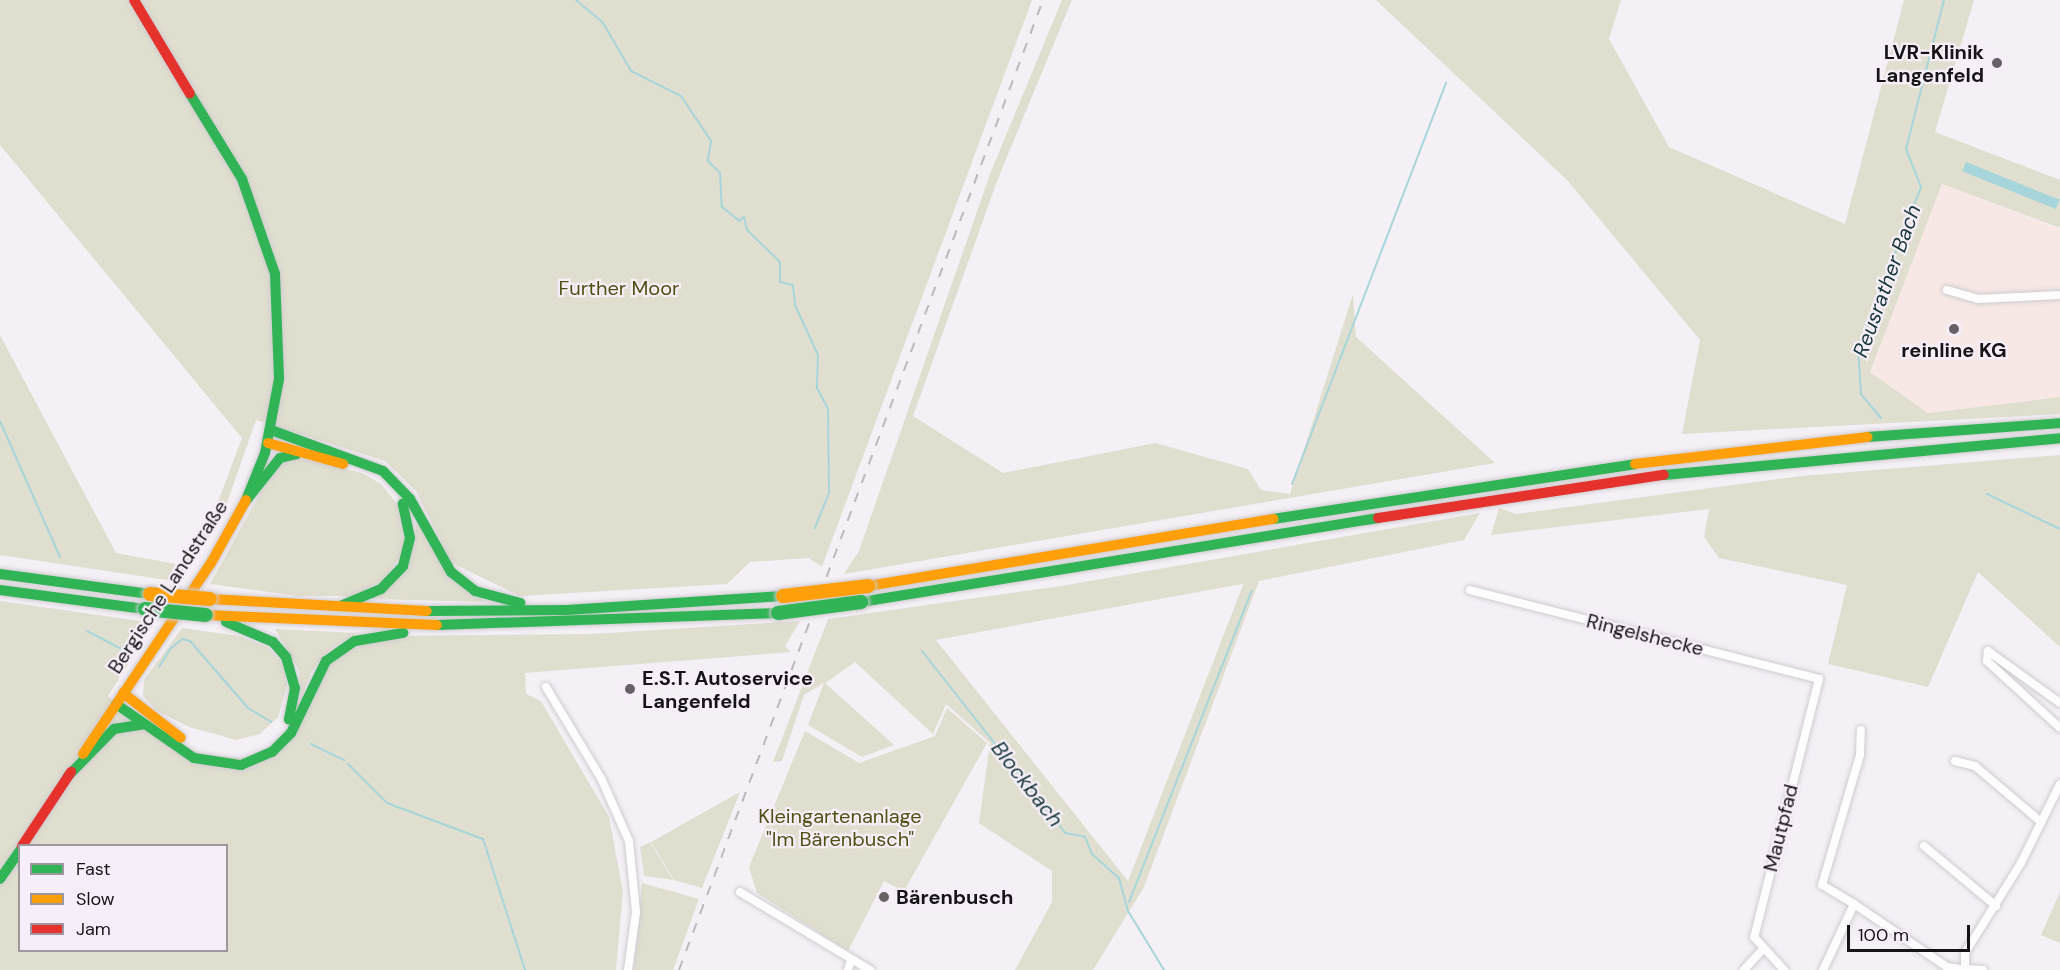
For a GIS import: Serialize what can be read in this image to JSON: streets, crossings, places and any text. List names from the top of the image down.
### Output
{
  "streets": {
    "main road": ["Bergische Landstraße"],
    "street": ["Ringelshecke", "Mautpfad"]
  },
  "crossings": [
    ["Ringelshecke", "Mautpfad"]
  ],
  "water": ["Reusrather Bach", "Blockbach"],
  "parks": ["Further Moor", "Kleingartenanlage \"Im Bärenbusch\""],
  "places": [
    "LVR-Klinik Langenfeld",
    "reinline KG",
    "E.S.T. Autoservice Langenfeld",
    "Bärenbusch"
  ],
  "legend": ["Fast", "Slow", "Jam"],
  "scale_bar": "100 m"
}
